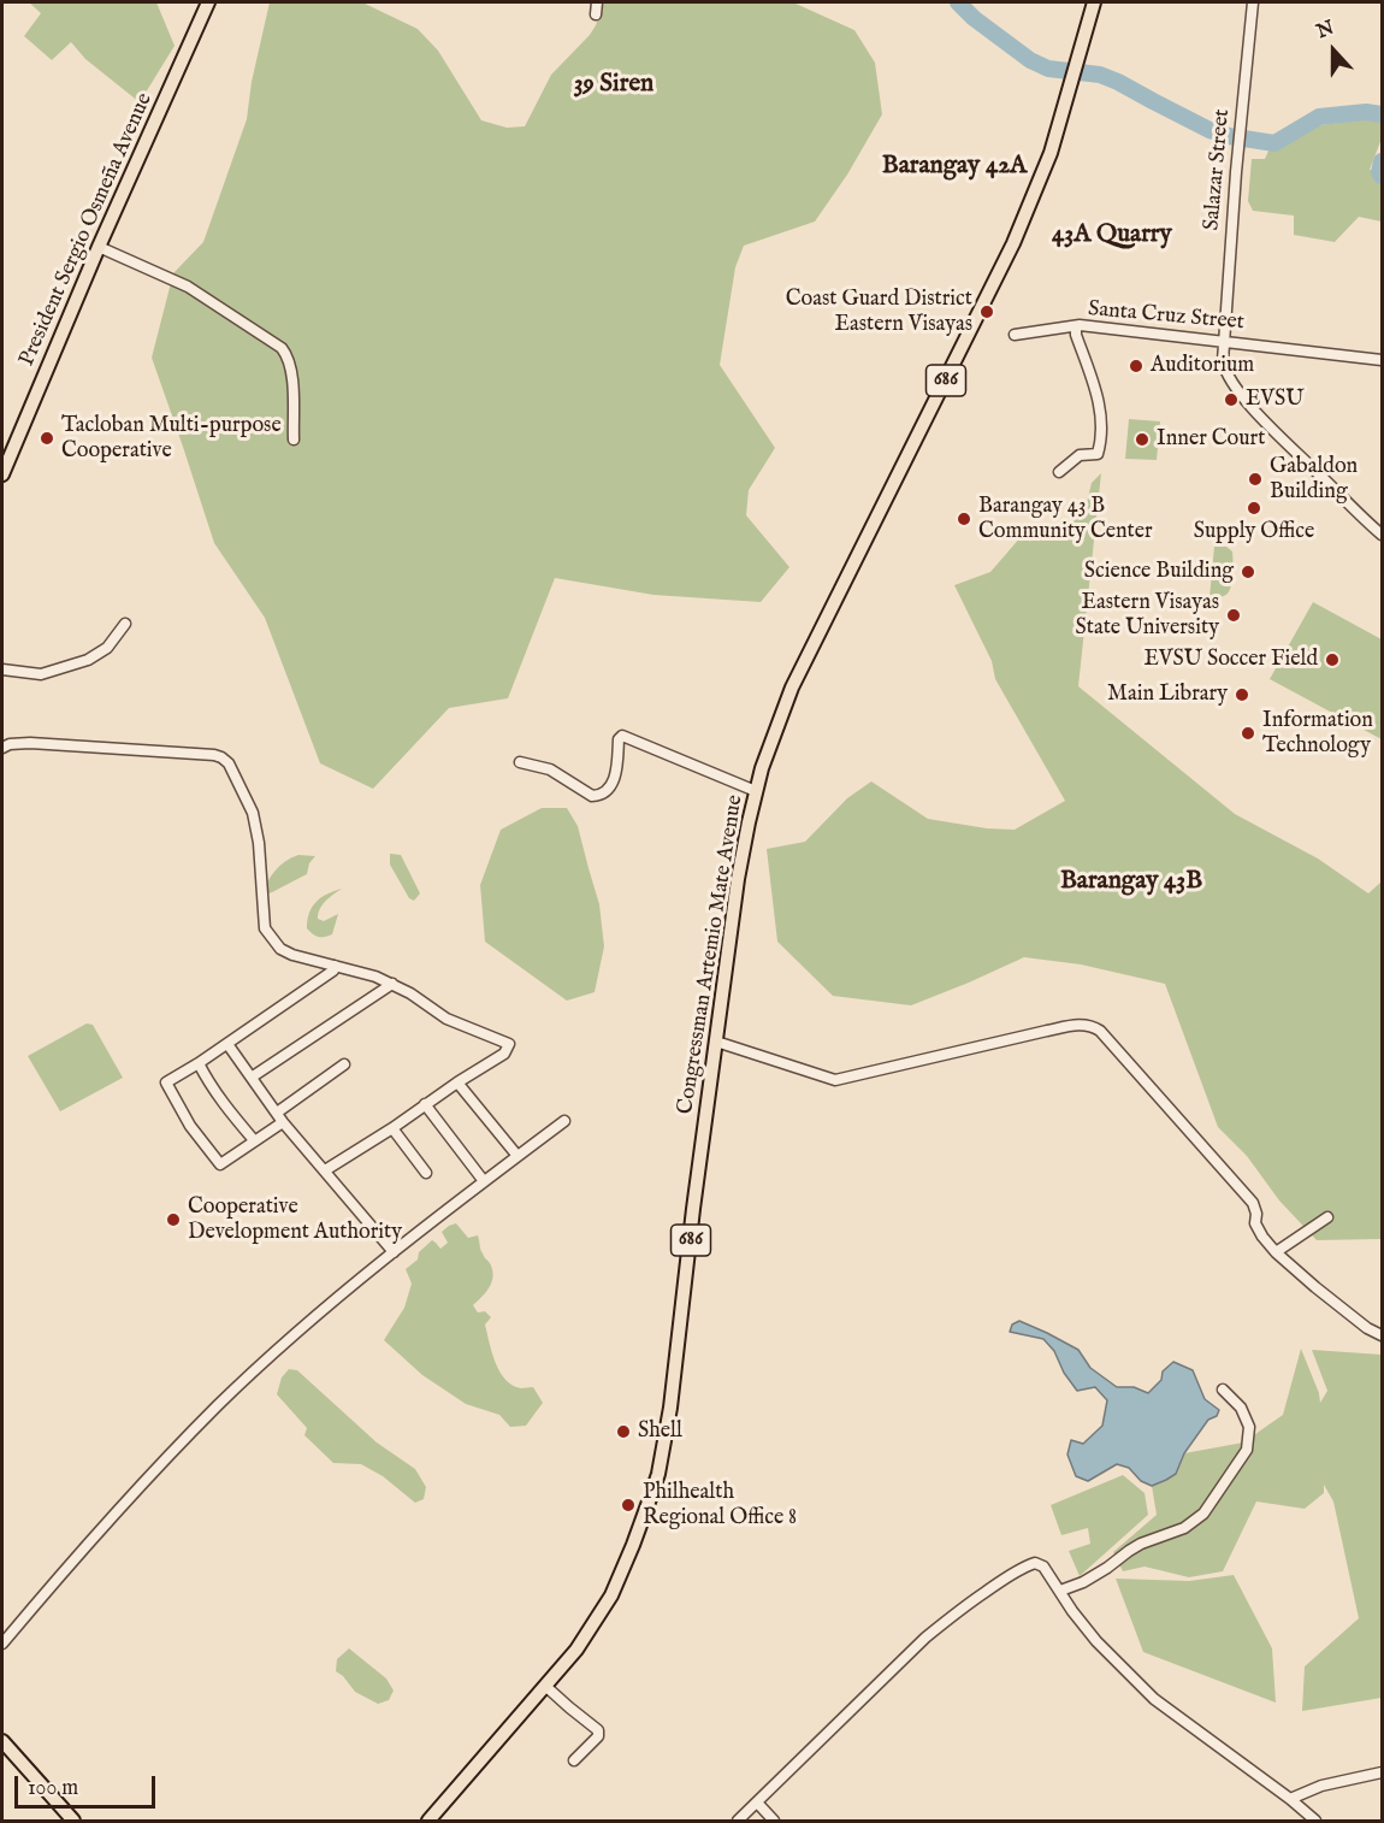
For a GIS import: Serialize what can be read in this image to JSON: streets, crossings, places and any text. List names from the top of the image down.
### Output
{
  "streets": {
    "main road": ["President Sergio Osmeña Avenue", "686", "Congressman Artemio Mate Avenue"],
    "street": ["Salazar Street", "Santa Cruz Street"]
  },
  "crossings": [
    ["Salazar Street", "Santa Cruz Street"]
  ],
  "districts": [
    "39 Siren",
    "Barangay 42A",
    "43A Quarry",
    "Barangay 43B"
  ],
  "places": [
    "Coast Guard District Eastern Visayas",
    "Auditorium",
    "EVSU",
    "Tacloban Multi-purpose Cooperative",
    "Inner Court",
    "Gabaldon Building",
    "Supply Office",
    "Barangay 43 B Community Center",
    "Science Building",
    "Eastern Visayas State University",
    "EVSU Soccer Field",
    "Main Library",
    "Information Technology",
    "Cooperative Development Authority",
    "Shell",
    "Philhealth Regional Office 8"
  ],
  "scale_bar": "100 m",
  "north": "top"
}
